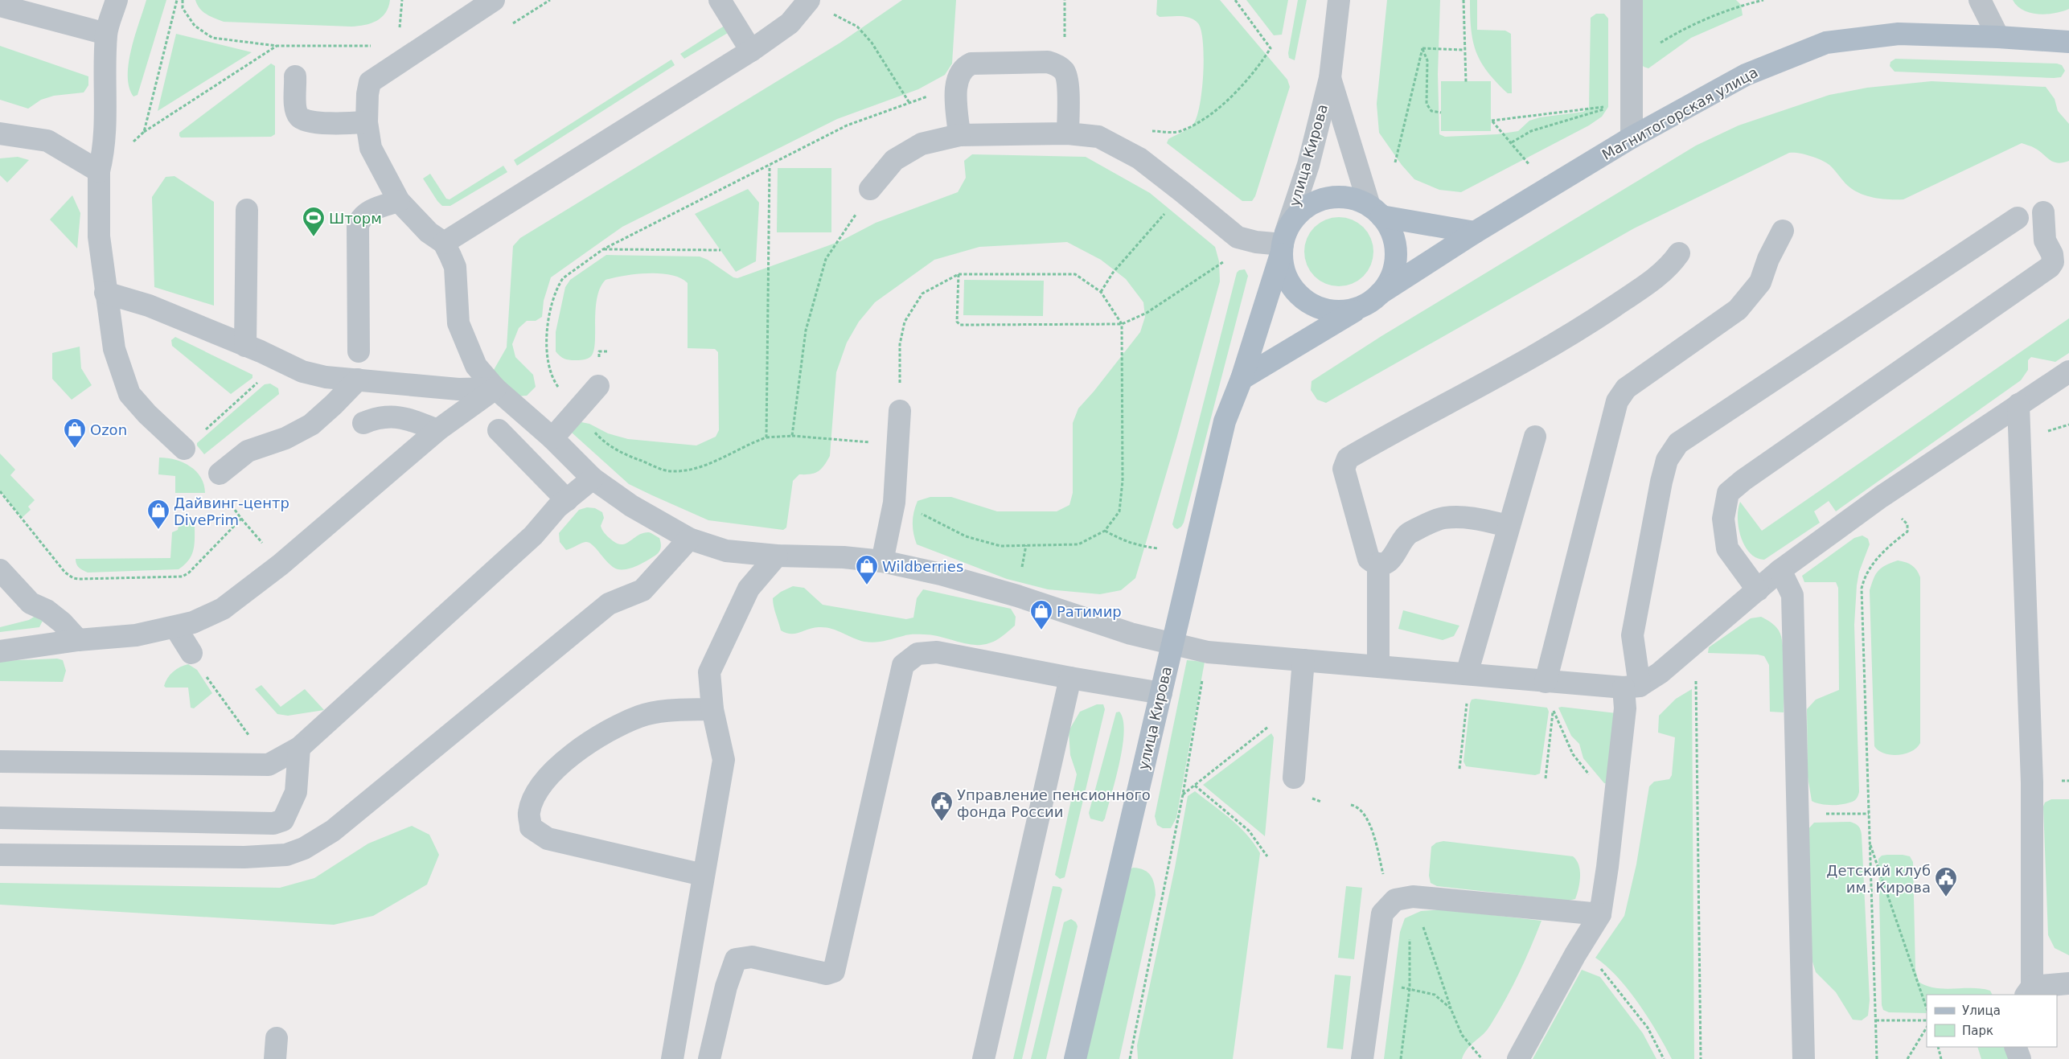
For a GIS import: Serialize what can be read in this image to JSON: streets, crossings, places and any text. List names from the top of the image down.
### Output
{
  "streets": {
    "main road": ["Магнитогорская улица", "улица Кирова"]
  },
  "crossings": [
    ["Магнитогорская улица", "улица Кирова"]
  ],
  "places": {
    "sports": ["Шторм"],
    "shop": [
      "Ozon",
      "Дайвинг-центр DivePrim",
      "Wildberries",
      "Ратимир"
    ],
    "public building": ["Управление пенсионного фонда России", "Детский клуб им. Кирова"]
  },
  "legend": ["Улица", "Парк"]
}
